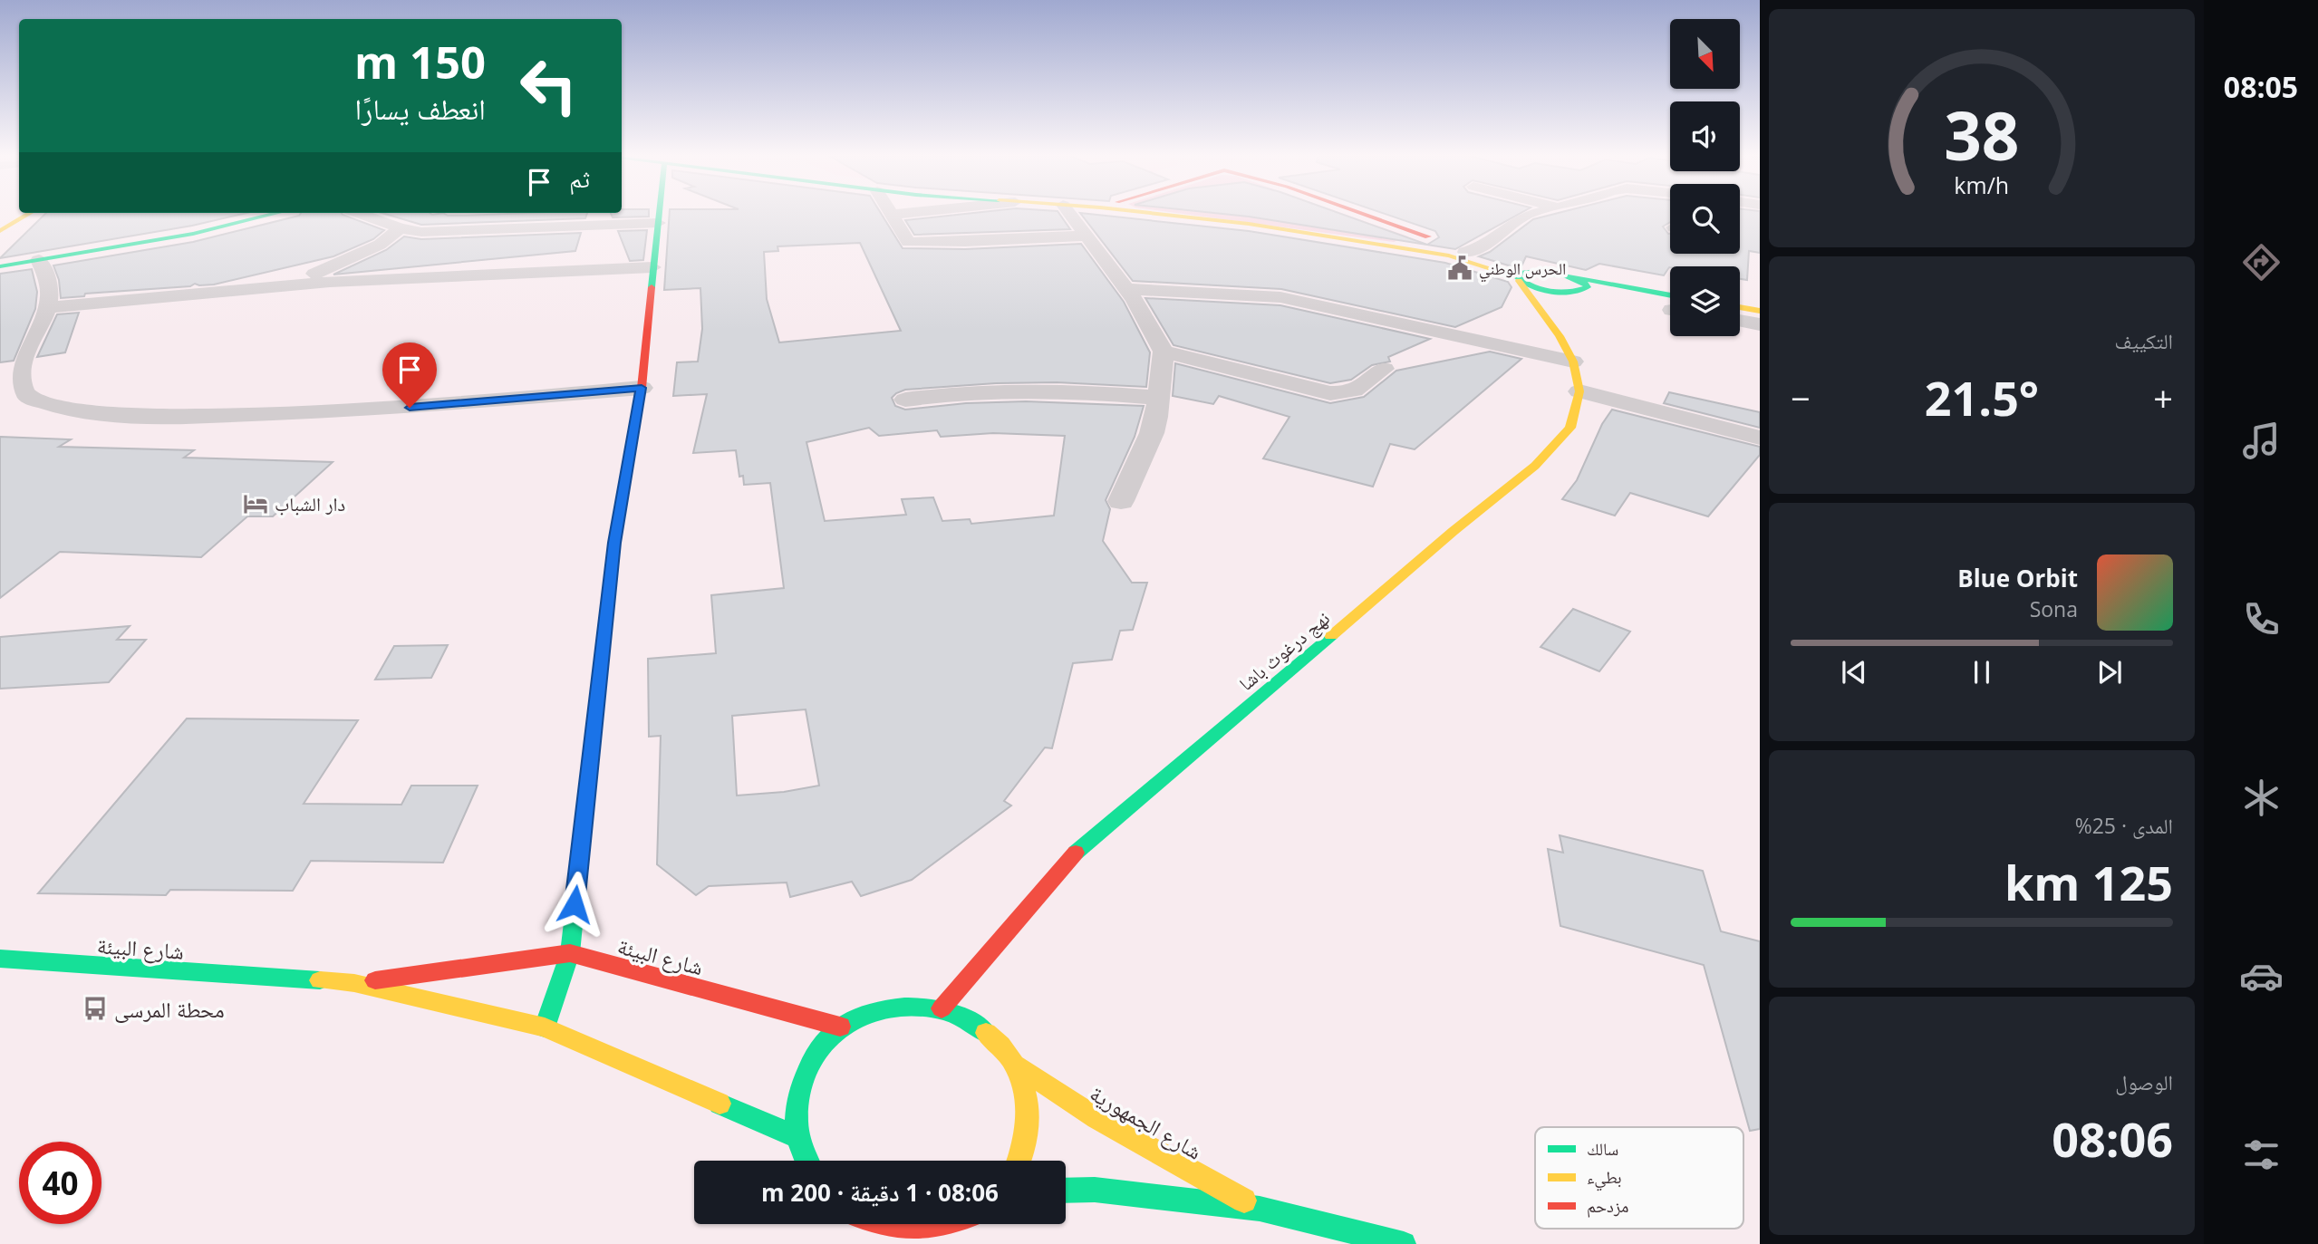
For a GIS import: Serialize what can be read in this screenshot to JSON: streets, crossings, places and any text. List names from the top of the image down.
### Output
{
  "streets": {
    "street": ["نهج درغوث باشا", "شارع البيئة", "شارع الجمهورية"]
  },
  "places": {
    "public building": ["الحرس الوطني"],
    "hotel": ["دار الشباب"],
    "bus stop": ["محطة المرسى"]
  },
  "legend": ["سالك", "بطيء", "مزدحم"],
  "north": "bottom right",
  "page": {
    "tabs": "08:05",
    "turn": ["150 m", "انعطف يسارًا"],
    "then": "ثم",
    "tile": [
      "التكييف",
      ["المدى · 25%", "125 km"],
      ["الوصول", "08:06"]
    ],
    "heat": ["−", "21.5°", "+"],
    "song": ["Blue Orbit", "Sona"],
    "limit": "40",
    "trip": "08:06 · 1 دقيقة · 200 m",
    "gauge": ["38", "km/h"]
  }
}
